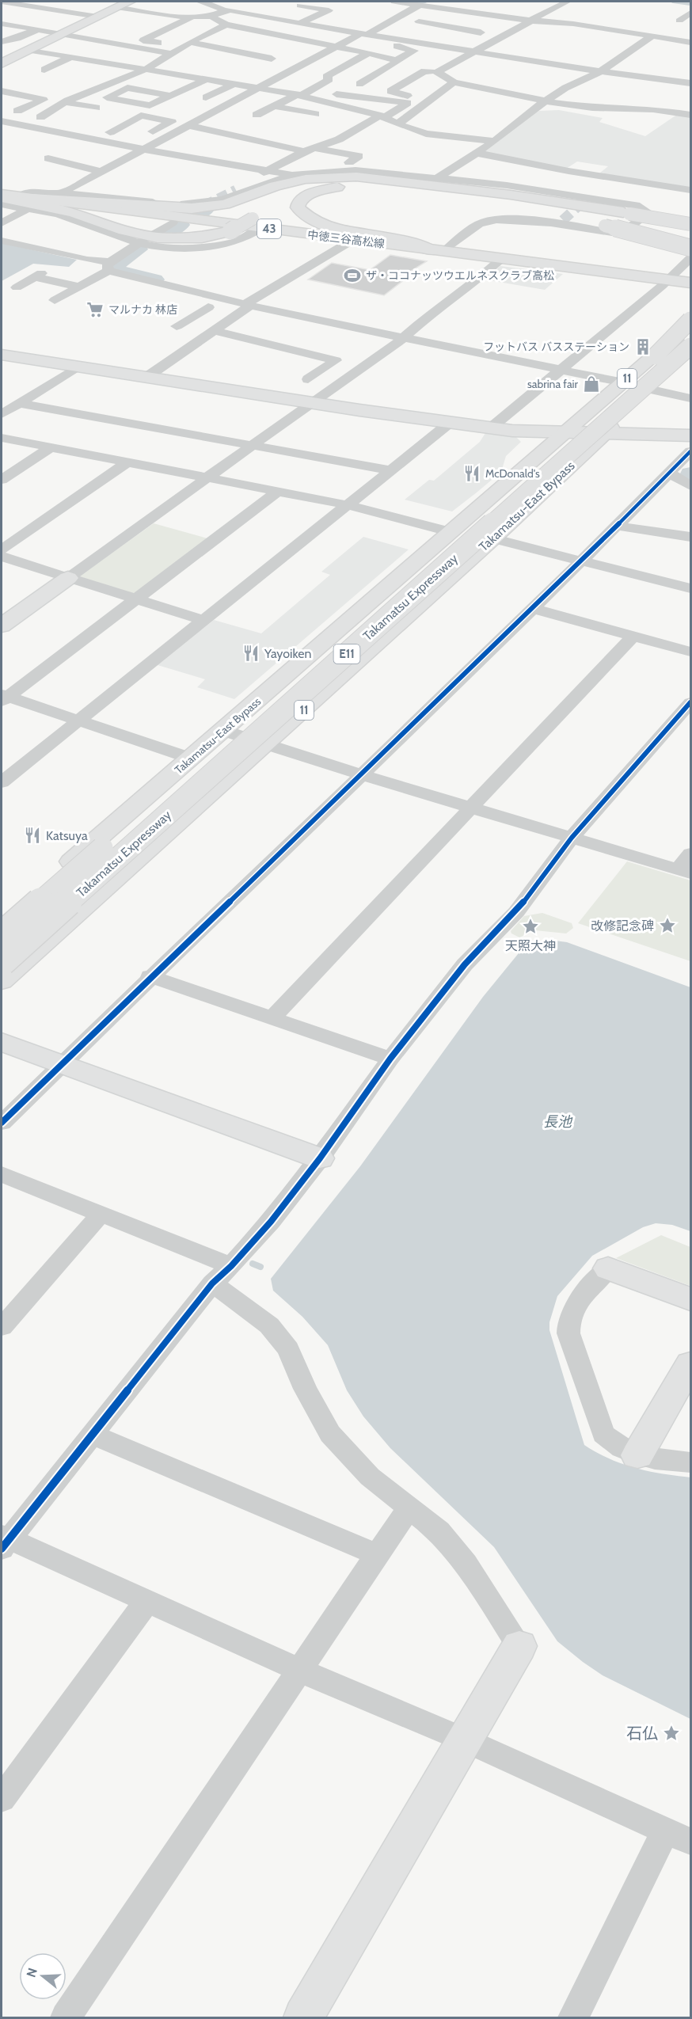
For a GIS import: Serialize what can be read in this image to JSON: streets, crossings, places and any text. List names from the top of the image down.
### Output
{
  "streets": {
    "main road": [
      "43",
      "中徳三谷高松線",
      "11",
      "Takamatsu-East Bypass",
      "Takamatsu Expressway",
      "E11"
    ]
  },
  "water": ["長池"],
  "places": {
    "sports": ["ザ・ココナッツウエルネスクラブ高松"],
    "supermarket": ["マルナカ 林店"],
    "building": ["フットバス バスステーション"],
    "shop": ["sabrina fair"],
    "restaurant": ["McDonald's", "Yayoiken", "Katsuya"],
    "place": ["改修記念碑", "天照大神", "石仏"]
  },
  "north": "left"
}
